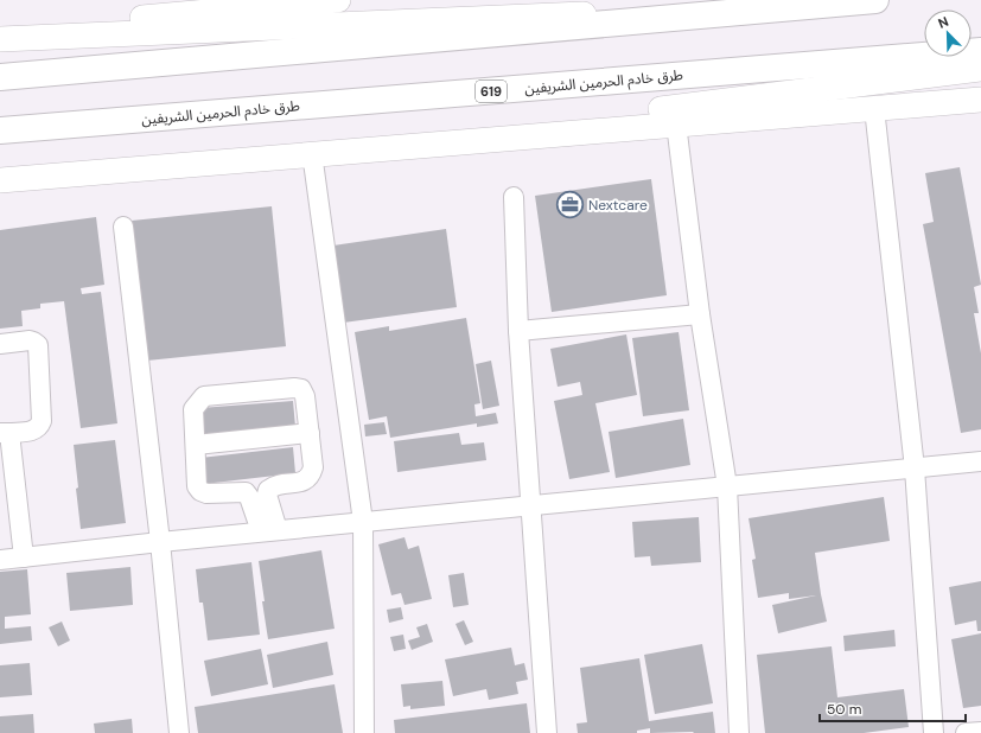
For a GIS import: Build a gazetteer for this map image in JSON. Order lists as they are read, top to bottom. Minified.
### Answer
{"streets":{"highway":["طرق خادم الحرمين الشريفين","619"]},"places":{"office":["Nextcare"]},"scale_bar":"50 m","north":"top left"}
